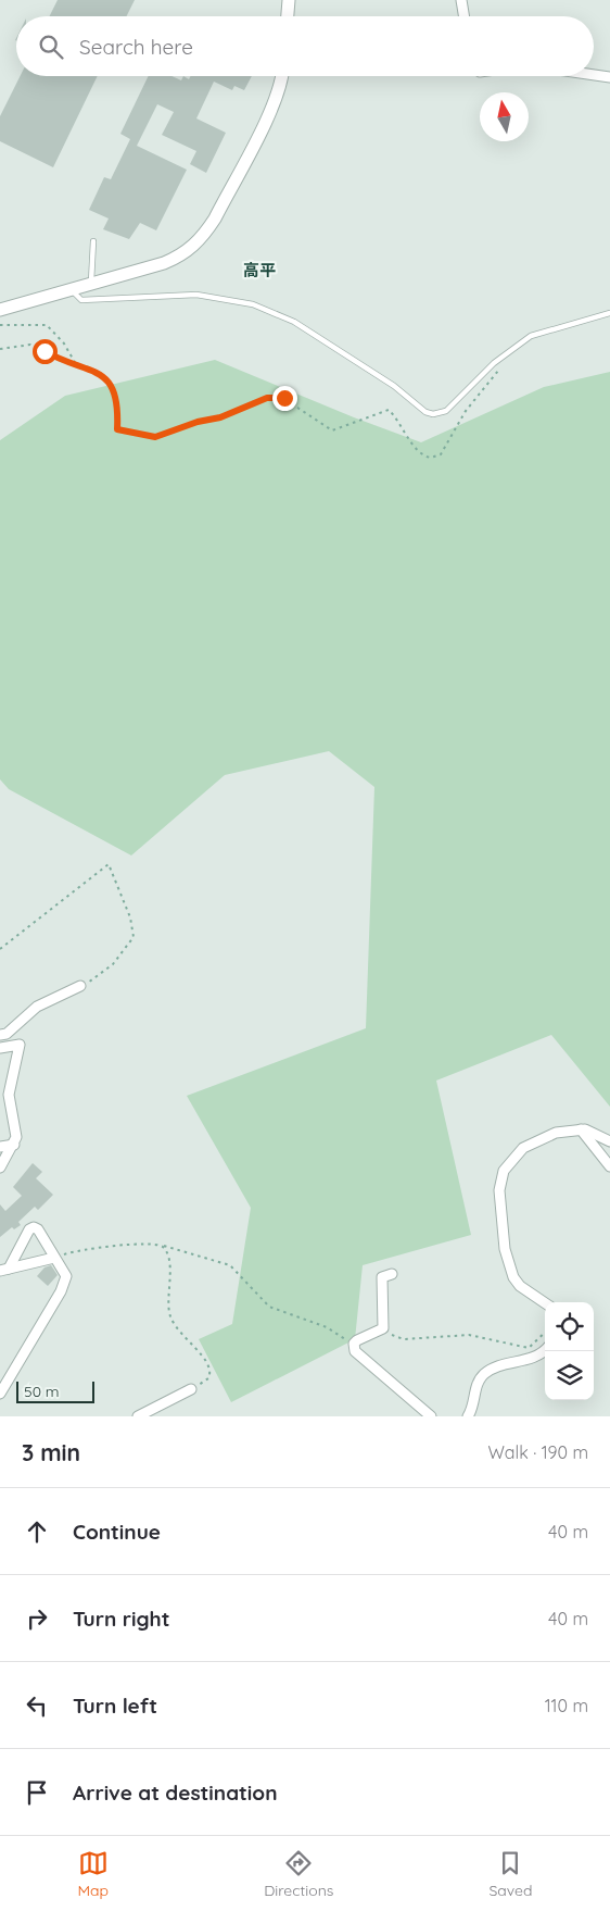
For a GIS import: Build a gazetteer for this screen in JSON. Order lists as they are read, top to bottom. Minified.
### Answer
{"districts":["高平"],"scale_bar":"50 m","north":"top","page":{"search":"Search here","scale":"50 m","heading":["3 min","Walk · 190 m"],"list":[["Continue","40 m"],["Turn right","40 m"],["Turn left","110 m"],"Arrive at destination"],"nav":["Map","Directions","Saved"]}}
